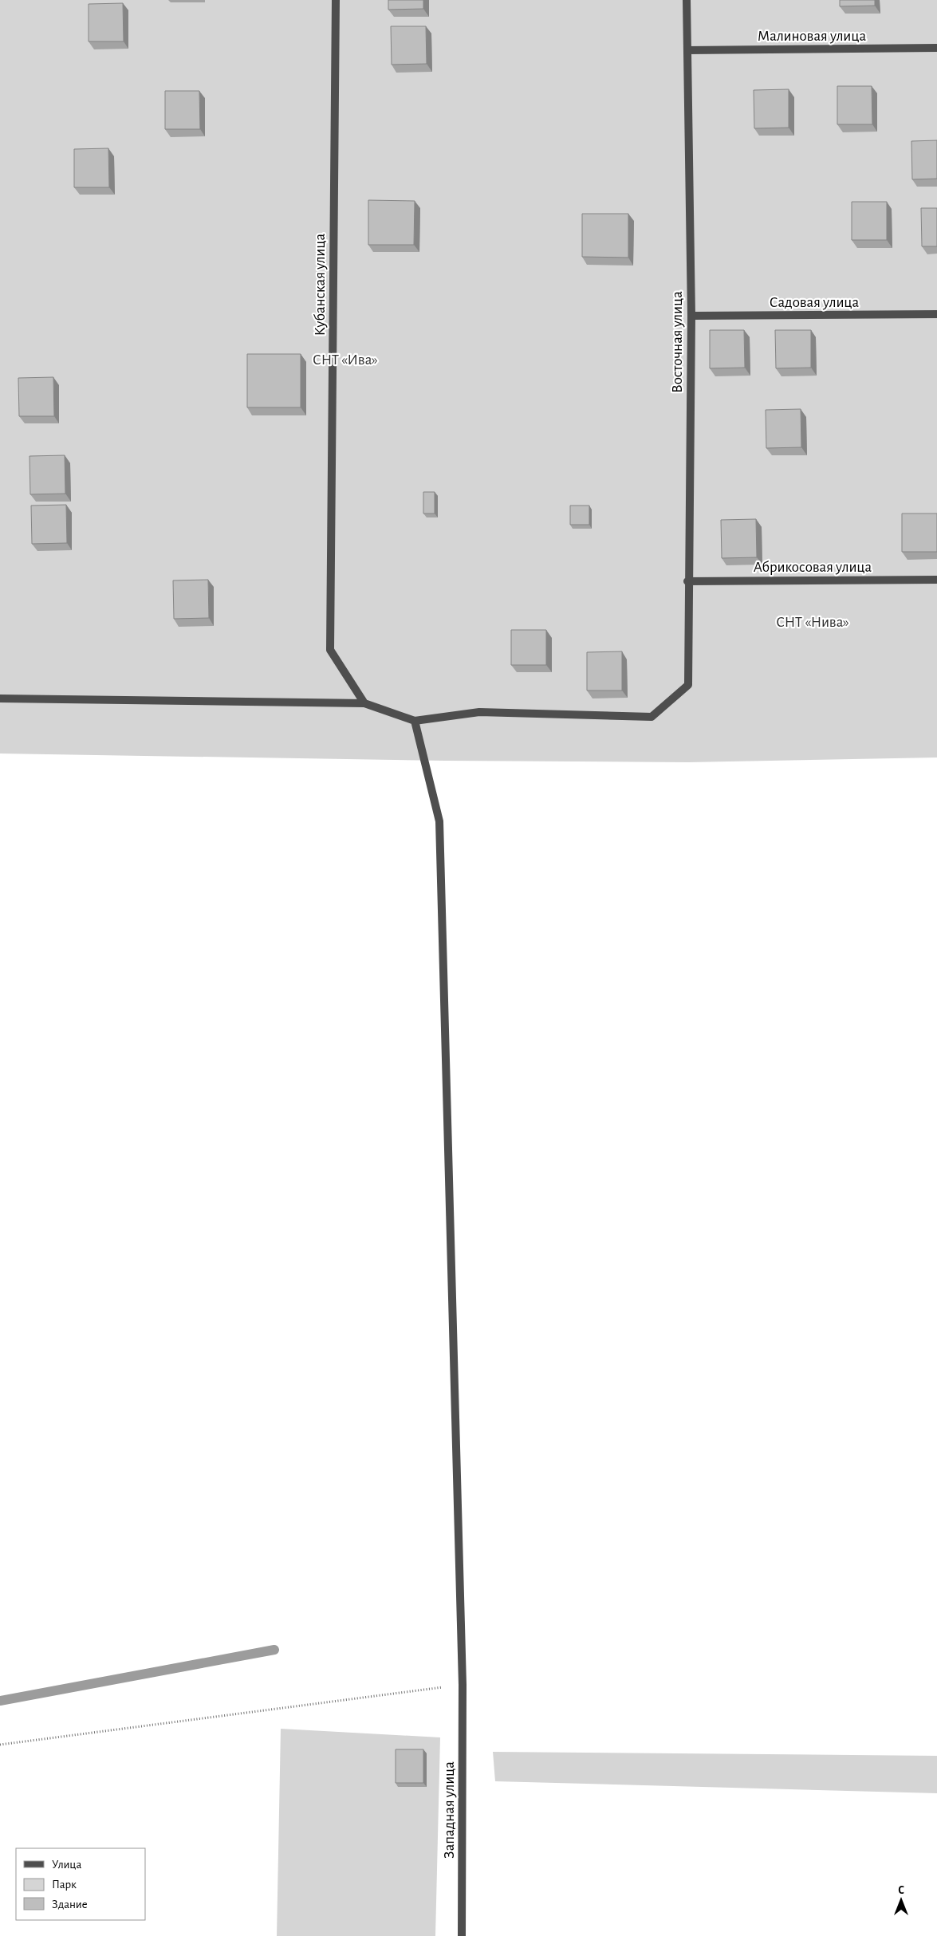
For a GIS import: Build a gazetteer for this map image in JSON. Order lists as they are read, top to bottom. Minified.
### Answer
{"streets":{"street":["Малиновая улица","Кубанская улица","Садовая улица","Восточная улица","Абрикосовая улица","Западная улица"]},"crossings":[["Малиновая улица","Восточная улица"],["Садовая улица","Восточная улица"],["Восточная улица","Абрикосовая улица"],["Восточная улица","Западная улица"]],"parks":["СНТ «Ива»","СНТ «Нива»"],"legend":["Улица","Парк","Здание"],"north":"top"}
